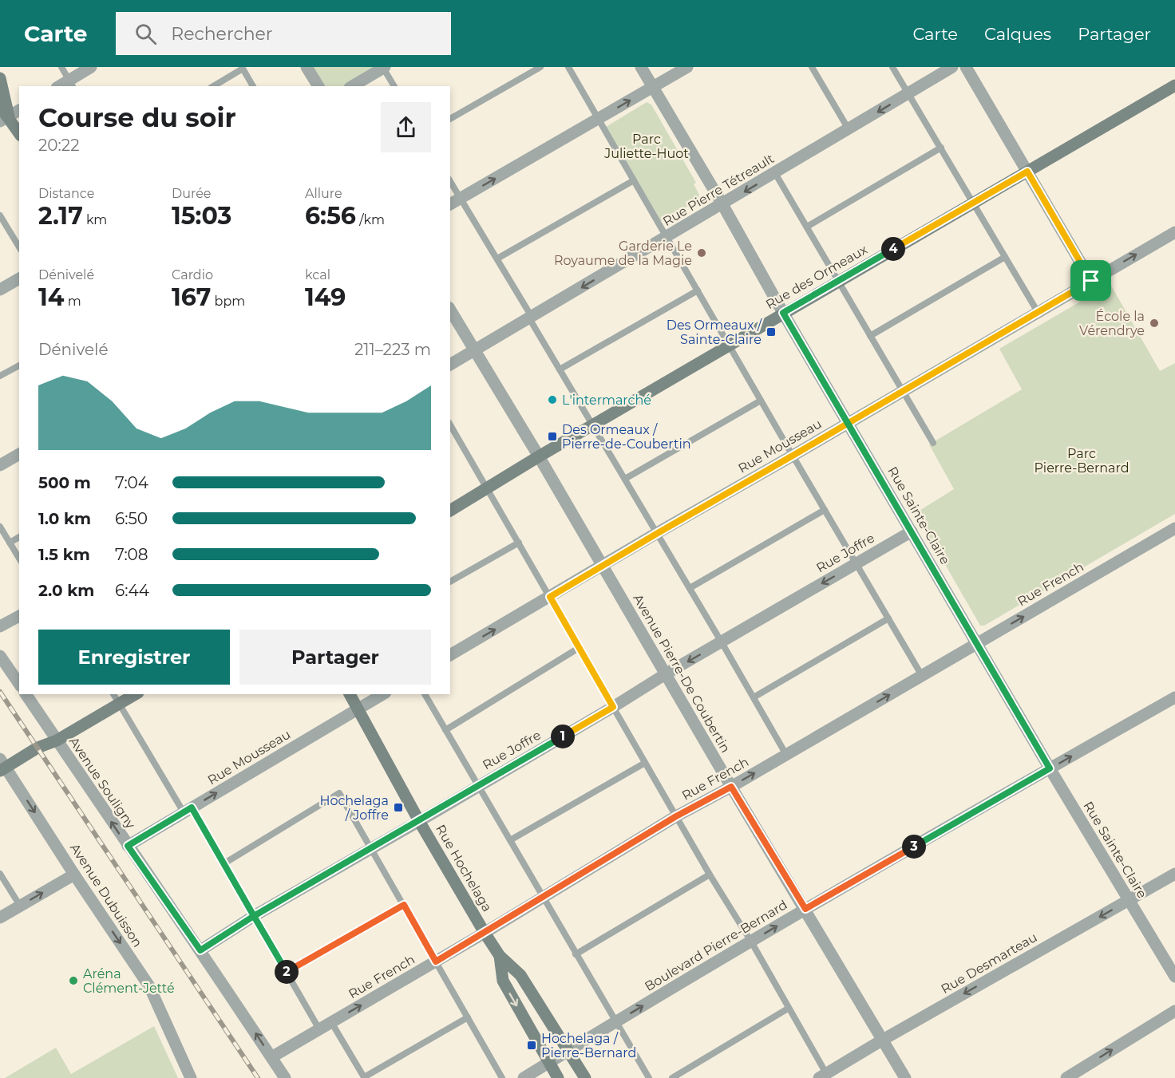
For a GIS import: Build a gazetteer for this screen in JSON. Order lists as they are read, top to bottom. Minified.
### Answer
{"streets":{"street":["Rue Pierre Tétreault","Rue des Ormeaux","Rue Mousseau","Rue Sainte-Claire","Rue Joffre","Rue French","Avenue Pierre-De Coubertin","Avenue Souligny","Rue Hochelaga","Avenue Dubuisson","Boulevard Pierre-Bernard","Rue Desmarteau"]},"crossings":[["Rue Pierre Tétreault","Rue Sainte-Claire"],["Rue Pierre Tétreault","Avenue Pierre-De Coubertin"],["Rue des Ormeaux","Rue Sainte-Claire"],["Rue des Ormeaux","Avenue Pierre-De Coubertin"],["Rue Mousseau","Rue Sainte-Claire"],["Rue Mousseau","Avenue Pierre-De Coubertin"],["Rue Mousseau","Avenue Souligny"],["Rue Mousseau","Rue Hochelaga"],["Rue Sainte-Claire","Rue Joffre"],["Rue Sainte-Claire","Rue French"],["Rue Sainte-Claire","Boulevard Pierre-Bernard"],["Rue Sainte-Claire","Rue Desmarteau"],["Rue Joffre","Avenue Pierre-De Coubertin"],["Rue Joffre","Avenue Souligny"],["Rue Joffre","Rue Hochelaga"],["Rue French","Avenue Pierre-De Coubertin"],["Rue French","Avenue Souligny"],["Rue French","Rue Hochelaga"],["Avenue Pierre-De Coubertin","Boulevard Pierre-Bernard"],["Avenue Pierre-De Coubertin","Rue Desmarteau"],["Rue Hochelaga","Boulevard Pierre-Bernard"]],"one_way":["Rue Pierre Tétreault","Rue Mousseau","Rue French","Avenue Souligny","Avenue Dubuisson","Boulevard Pierre-Bernard","Rue Desmarteau"],"parks":["Parc Juliette-Huot","Parc Pierre-Bernard"],"places":{"other":["Garderie Le Royaume de la Magie","École la Vérendrye","L'intermarché","Aréna Clément-Jetté"],"transit":["Des Ormeaux / Sainte-Claire","Des Ormeaux / Pierre-de-Coubertin","Hochelaga / Joffre","Hochelaga / Pierre-Bernard"]},"page":{"header":"Carte","search":"Rechercher","nav":["Carte","Calques","Partager"],"heading":["Course du soir","20:22"],"stats":[["Distance","2.17 km"],["Durée","15:03"],["Allure","6:56 /km"],["Dénivelé","14 m"],["Cardio","167 bpm"],["kcal","149"]],"pins":["4","1","3","2"],"chart":["Dénivelé","211–223 m"],"list":[{"name":"500 m","note":"7:04"},{"name":"1.0 km","note":"6:50"},{"name":"1.5 km","note":"7:08"},{"name":"2.0 km","note":"6:44"}],"buttons":["Enregistrer","Partager"]}}
